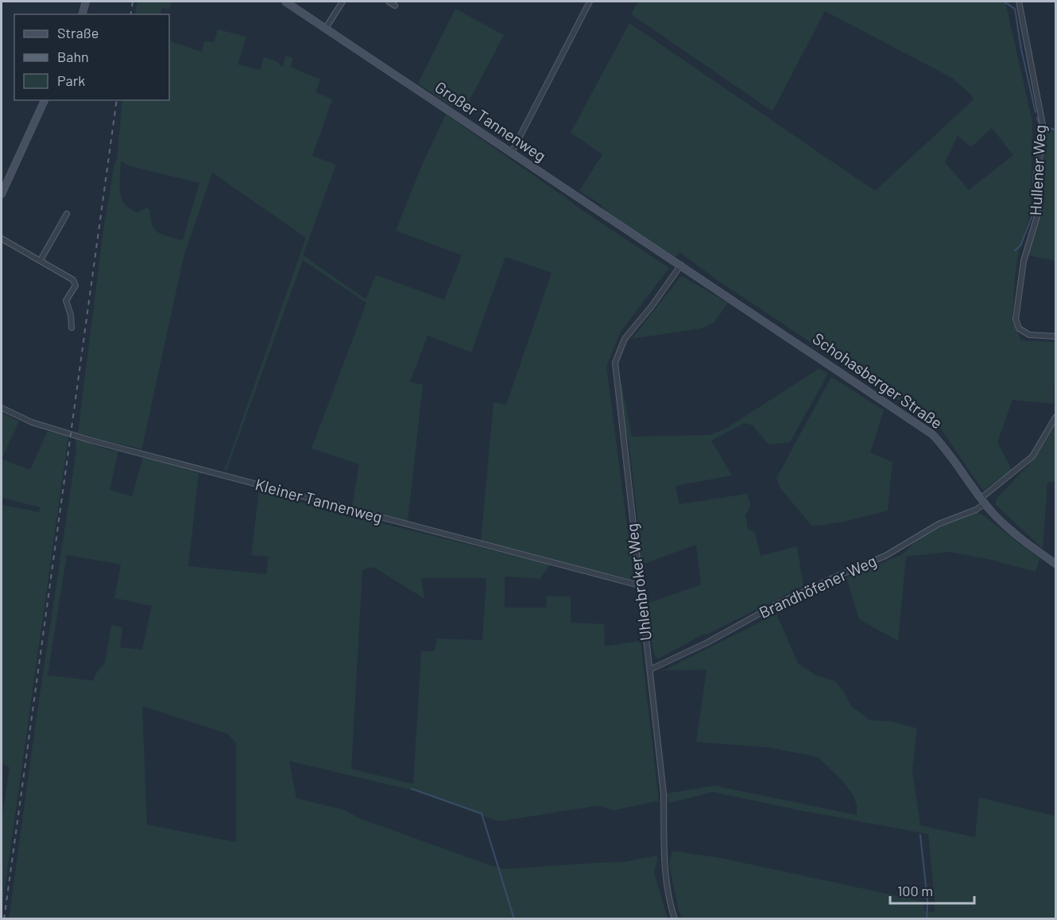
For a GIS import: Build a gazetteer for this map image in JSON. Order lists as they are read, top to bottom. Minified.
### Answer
{"streets":{"street":["Großer Tannenweg","Hullener Weg","Schohasberger Straße","Kleiner Tannenweg","Uhlenbroker Weg","Brandhöfener Weg"]},"crossings":[["Großer Tannenweg","Schohasberger Straße"],["Großer Tannenweg","Uhlenbroker Weg"],["Schohasberger Straße","Uhlenbroker Weg"],["Schohasberger Straße","Brandhöfener Weg"],["Kleiner Tannenweg","Uhlenbroker Weg"],["Uhlenbroker Weg","Brandhöfener Weg"]],"legend":["Straße","Bahn","Park"],"scale_bar":"100 m"}
